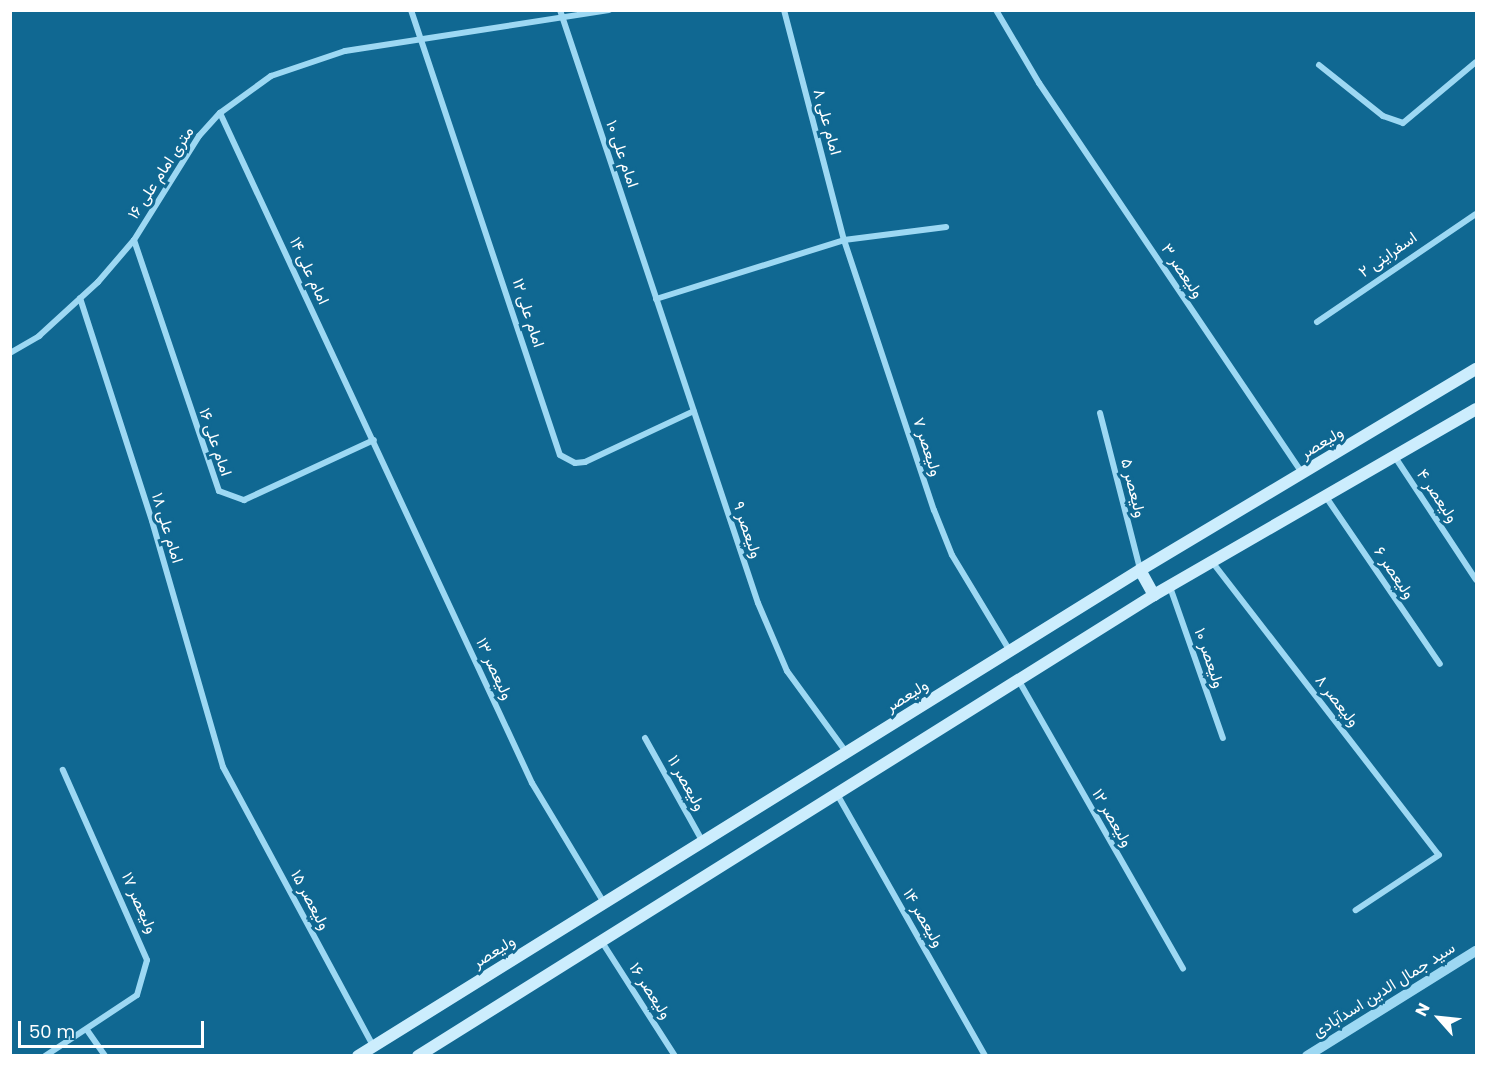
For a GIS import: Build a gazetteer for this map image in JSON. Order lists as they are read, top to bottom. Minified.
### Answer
{"streets":{"main road":["ولیعصر"],"street":["امام علی ۸","امام علی ۱۰","۱۶ متری امام علی","اسفراینی ۲","امام علی ۱۴","ولیعصر ۳","امام علی ۱۲","امام علی ۱۶","ولیعصر ۷","ولیعصر ۵","ولیعصر ۴","امام علی ۱۸","ولیعصر ۹","ولیعصر ۶","ولیعصر ۱۰","ولیعصر ۱۳","ولیعصر ۸","ولیعصر ۱۱","ولیعصر ۱۲","ولیعصر ۱۵","ولیعصر ۱۷","ولیعصر ۱۴","سید جمال الدین اسدآبادی","ولیعصر ۱۶"]},"crossings":[["امام علی ۸","ولیعصر ۷"],["امام علی ۱۰","۱۶ متری امام علی"],["امام علی ۱۰","ولیعصر ۹"],["۱۶ متری امام علی","امام علی ۱۴"],["۱۶ متری امام علی","امام علی ۱۲"],["۱۶ متری امام علی","امام علی ۱۶"],["۱۶ متری امام علی","امام علی ۱۸"],["امام علی ۱۴","امام علی ۱۶"],["امام علی ۱۴","ولیعصر ۱۳"],["ولیعصر ۳","ولیعصر"],["امام علی ۱۲","ولیعصر ۹"],["امام علی ۱۶","ولیعصر ۱۳"],["ولیعصر","ولیعصر ۷"],["ولیعصر","ولیعصر ۵"],["ولیعصر","ولیعصر ۹"],["ولیعصر","ولیعصر ۱۳"],["ولیعصر","ولیعصر ۱۱"],["ولیعصر","ولیعصر ۱۵"],["امام علی ۱۸","ولیعصر ۱۵"]],"scale_bar":"50 m","north":"top left"}
